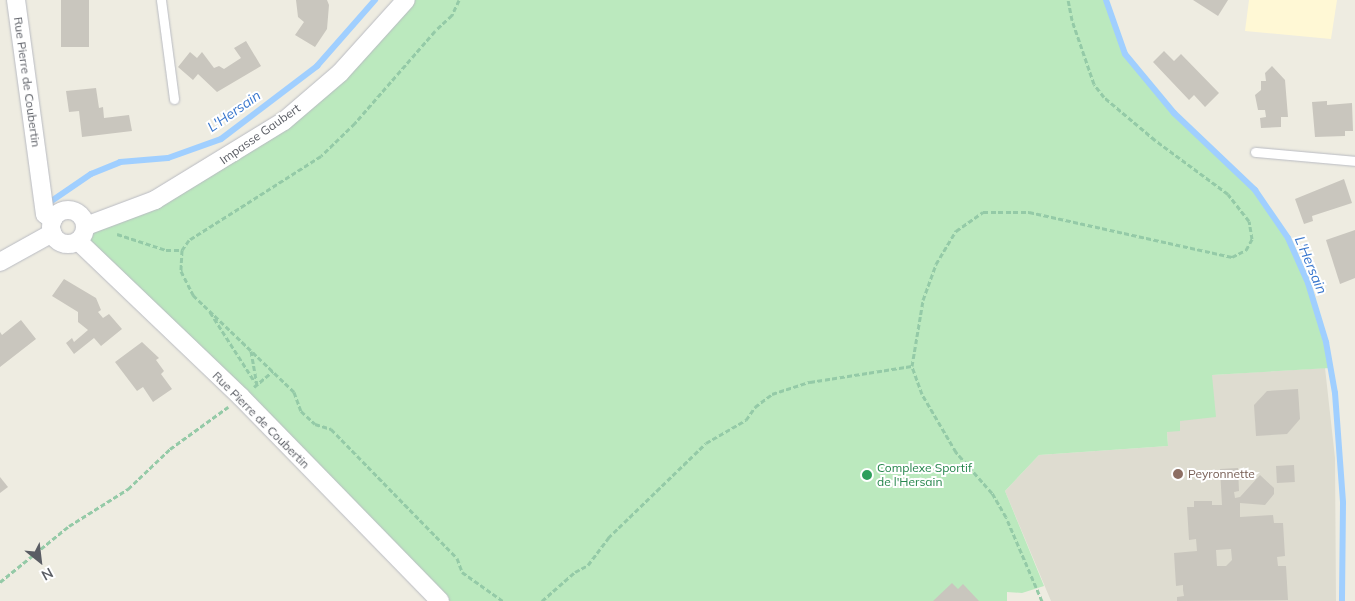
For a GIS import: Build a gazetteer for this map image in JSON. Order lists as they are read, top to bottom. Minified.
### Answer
{"streets":{"street":["Rue Pierre de Coubertin","Impasse Gaubert"]},"crossings":[["Rue Pierre de Coubertin","Impasse Gaubert"]],"water":["L'Hersain"],"places":["Peyronnette","Complexe Sportif de l'Hersain"],"north":"bottom right"}
